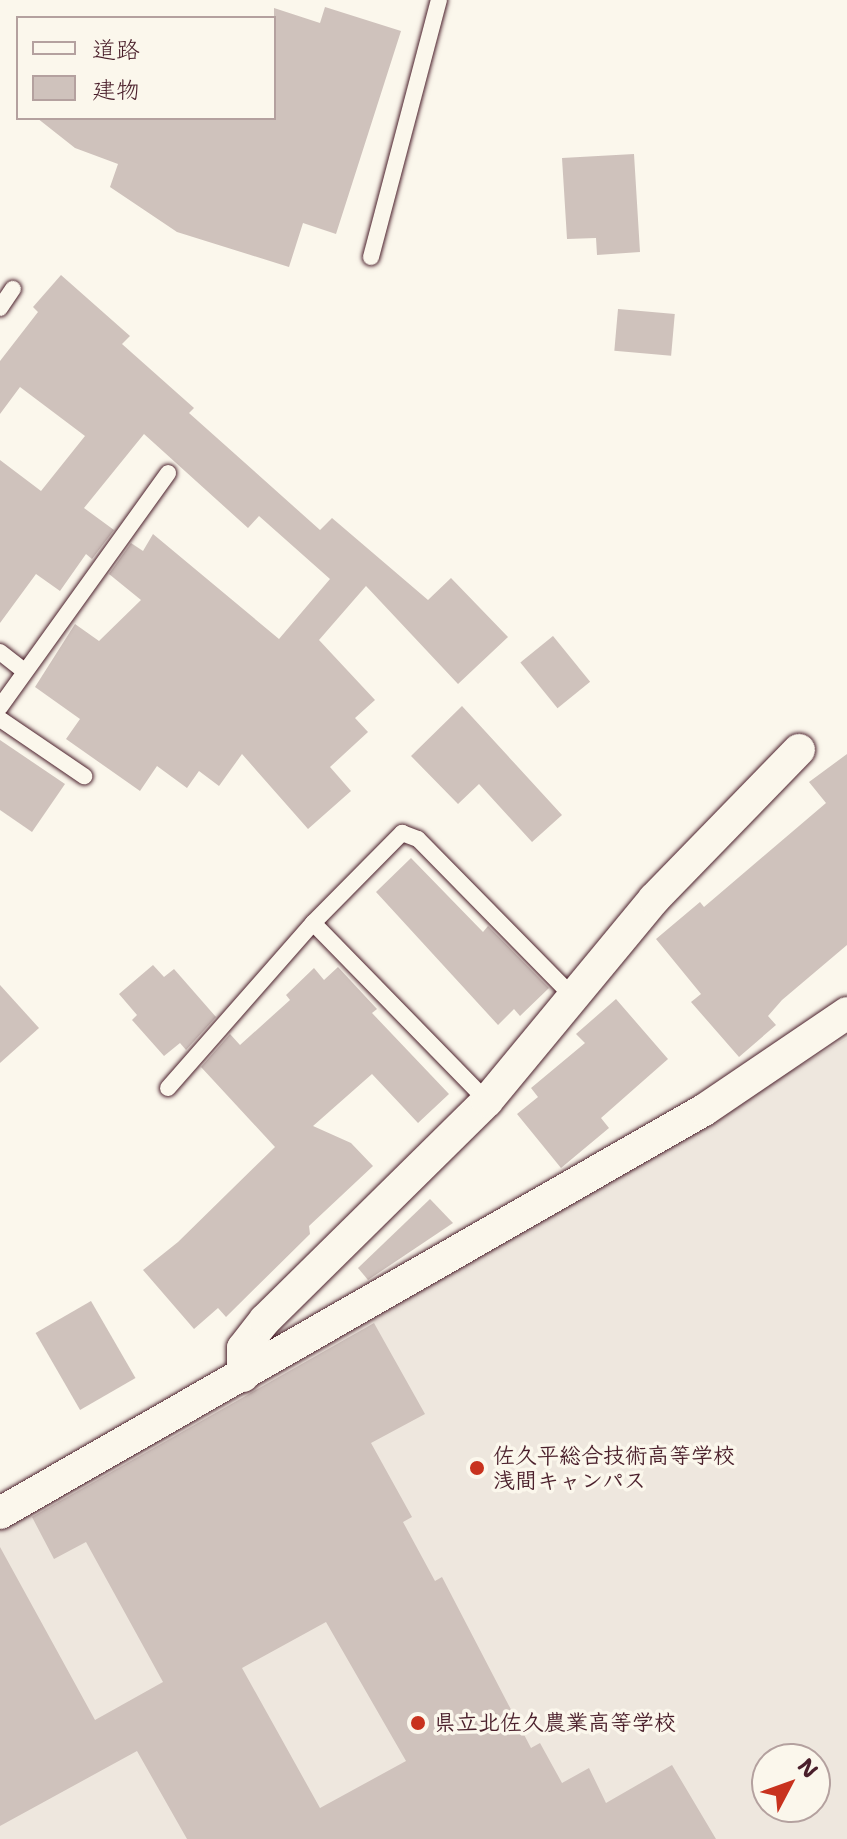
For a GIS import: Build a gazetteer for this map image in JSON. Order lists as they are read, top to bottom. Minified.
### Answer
{"places":["佐久平総合技術高等学校 浅間キャンパス","県立北佐久農業高等学校"],"legend":["道路","建物"],"north":"top right"}
